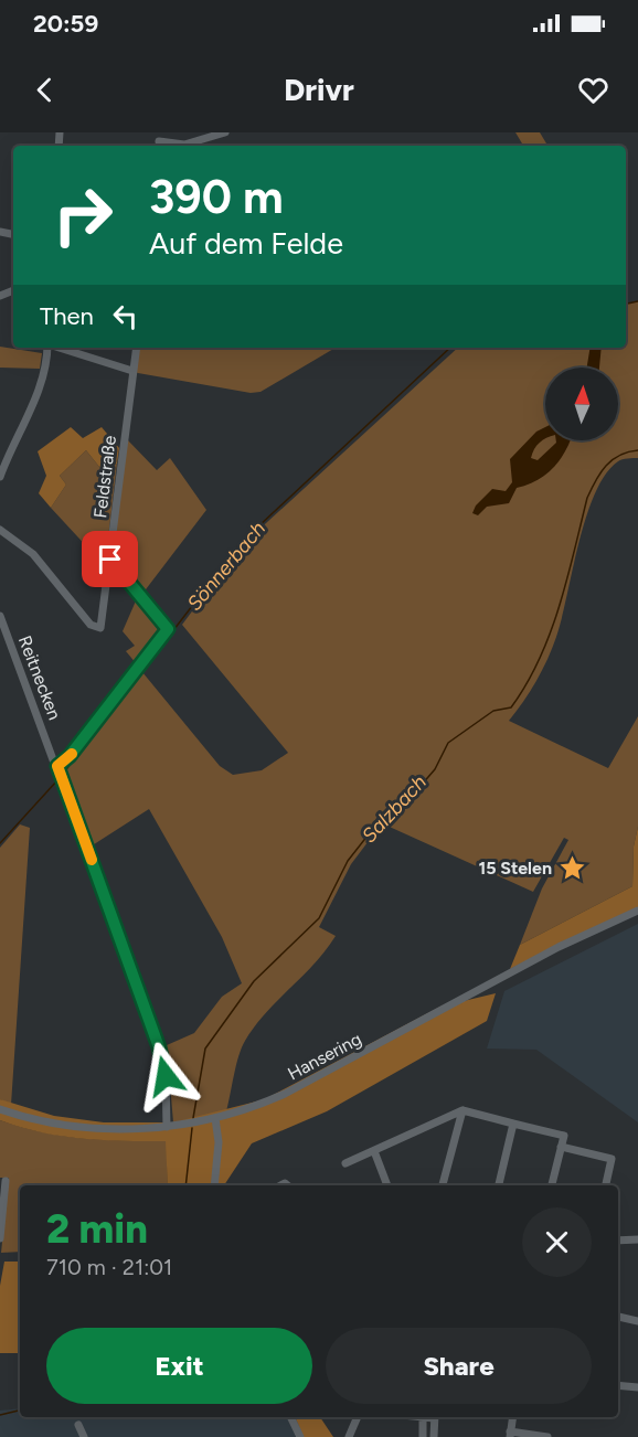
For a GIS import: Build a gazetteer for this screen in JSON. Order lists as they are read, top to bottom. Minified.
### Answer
{"streets":{"street":["Feldstraße","Reitnecken","Hansering"]},"crossings":[["Reitnecken","Hansering"]],"water":["Sönnerbach","Salzbach"],"places":{"place":["15 Stelen"]},"north":"top","page":{"status":"20:59","header":"Drivr","turn":["390 m","Auf dem Felde"],"then":"Then","heading":["2 min","710 m · 21:01"],"buttons":["Exit","Share"]}}
